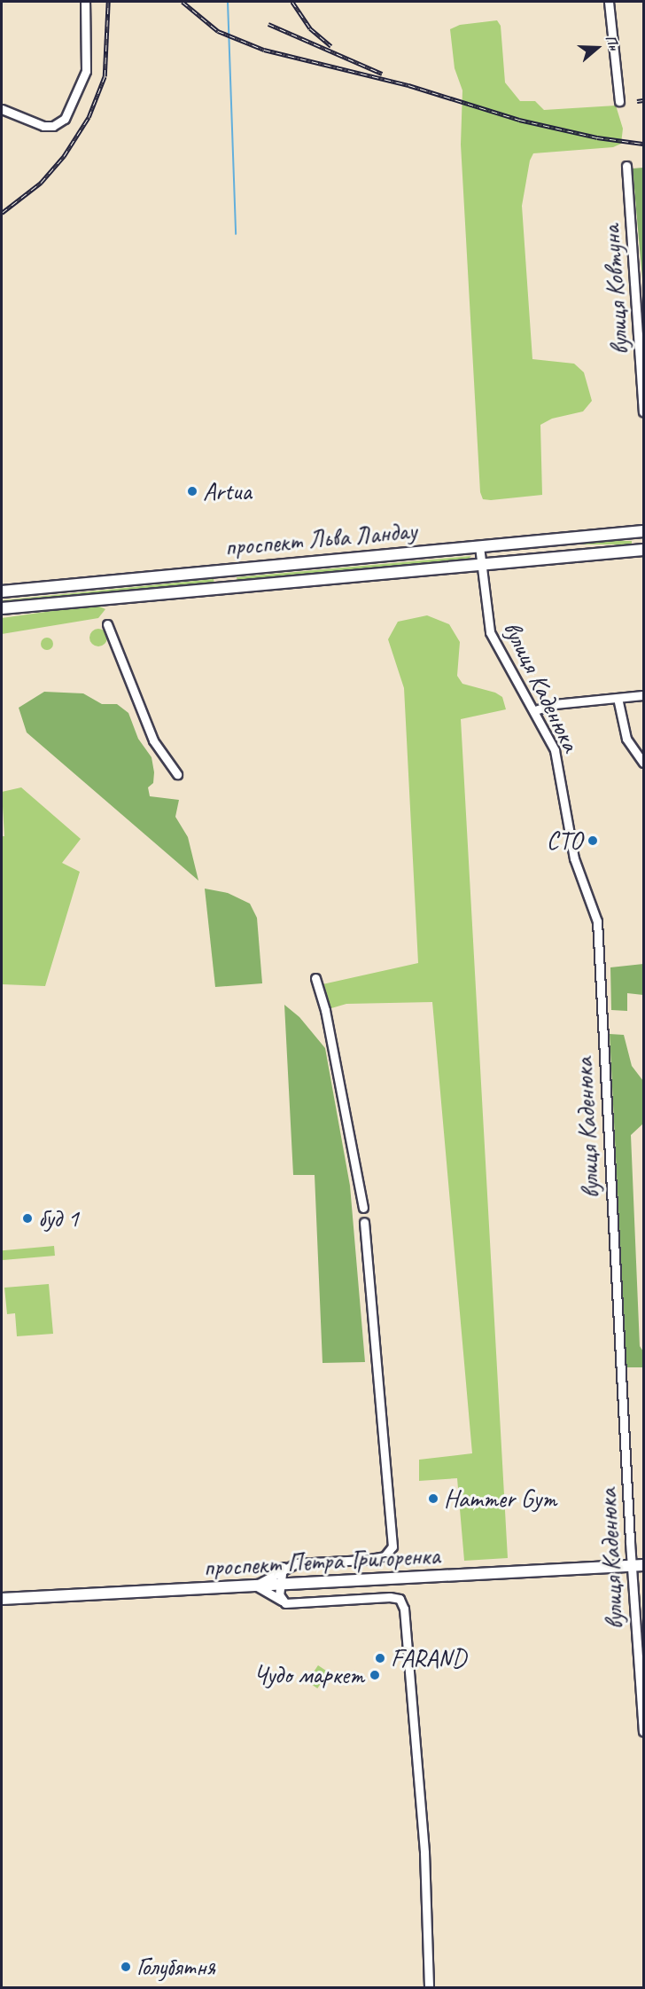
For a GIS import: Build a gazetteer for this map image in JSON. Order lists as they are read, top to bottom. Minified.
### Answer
{"streets":{"main road":["проспект Льва Ландау","проспект Петра Григоренка"],"street":["вулиця Ковтуна","вулиця Каденюка"]},"crossings":[["проспект Льва Ландау","вулиця Каденюка"],["вулиця Каденюка","проспект Петра Григоренка"]],"places":["Artua","СТО","буд 1","Hammer Gym","FARAND","Чудо маркет","Голубятня"],"north":"right"}
